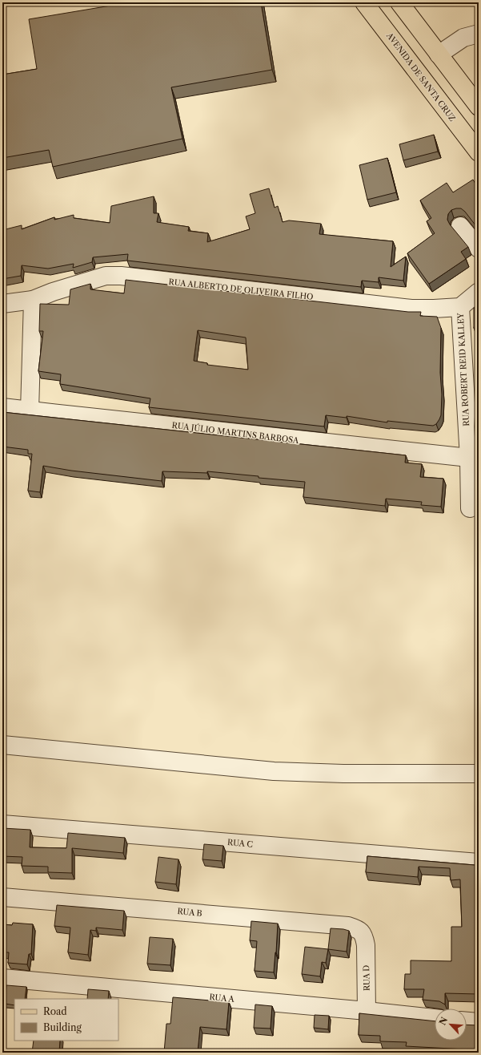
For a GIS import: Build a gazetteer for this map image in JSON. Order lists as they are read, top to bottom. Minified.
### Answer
{"streets":{"main road":["AVENIDA DE SANTA CRUZ"],"street":["RUA ALBERTO DE OLIVEIRA FILHO","RUA ROBERT REID KALLEY","RUA JÚLIO MARTINS BARBOSA","RUA C","RUA B","RUA D","RUA A"]},"crossings":[["RUA ALBERTO DE OLIVEIRA FILHO","RUA ROBERT REID KALLEY"],["RUA ROBERT REID KALLEY","RUA JÚLIO MARTINS BARBOSA"],["RUA B","RUA D"],["RUA D","RUA A"]],"legend":["Road","Building"],"north":"top left"}
